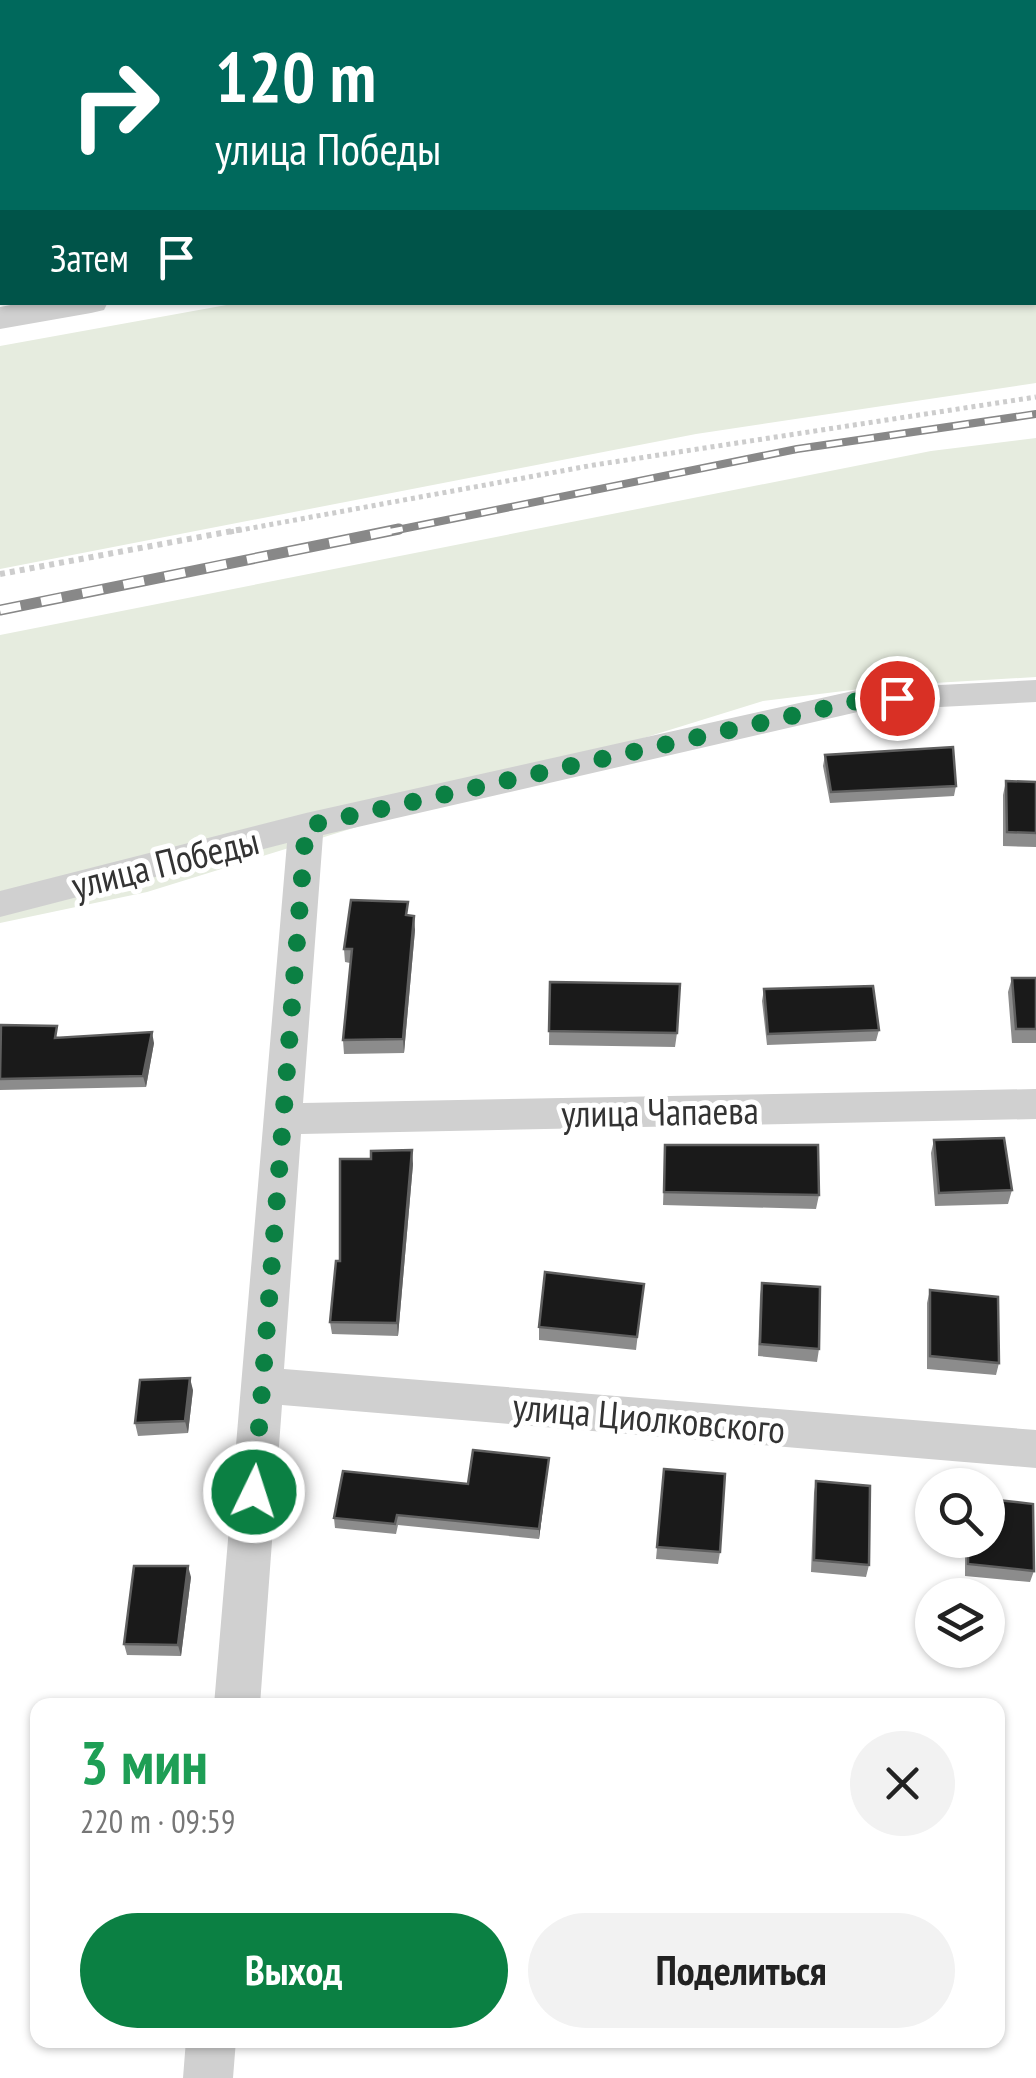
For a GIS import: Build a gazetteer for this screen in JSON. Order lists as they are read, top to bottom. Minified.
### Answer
{"streets":{"street":["улица Победы","улица Чапаева","улица Циолковского"]},"page":{"turn":["120 m","улица Победы"],"then":"Затем","heading":["3 мин","220 m · 09:59"],"buttons":["Выход","Поделиться"]}}
